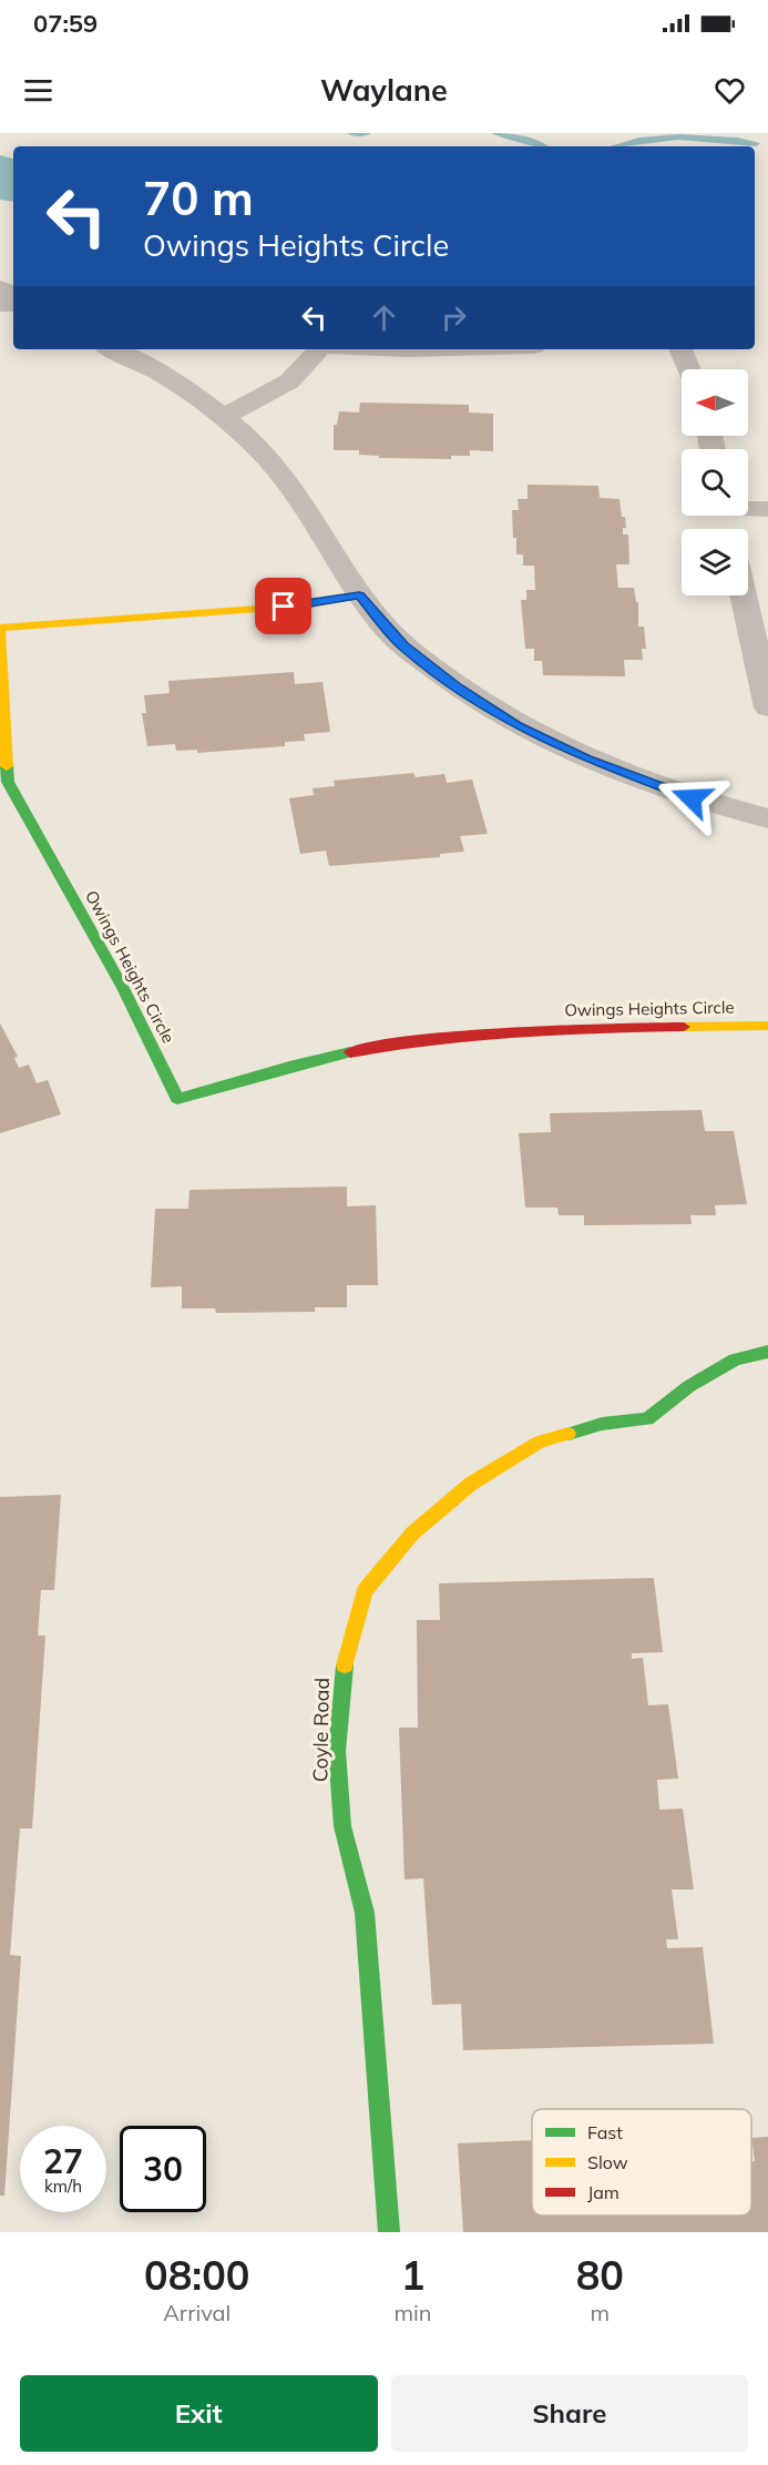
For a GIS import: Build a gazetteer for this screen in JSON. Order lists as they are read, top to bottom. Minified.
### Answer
{"streets":{"street":["Owings Heights Circle","Coyle Road"]},"legend":["Fast","Slow","Jam"],"north":"left","page":{"status":"07:59","header":"Waylane","turn":["70 m","Owings Heights Circle"],"speed":"27 km/h","limit":"30","eta":["08:00","Arrival","1","min","80","m"],"buttons":["Exit","Share"]}}
